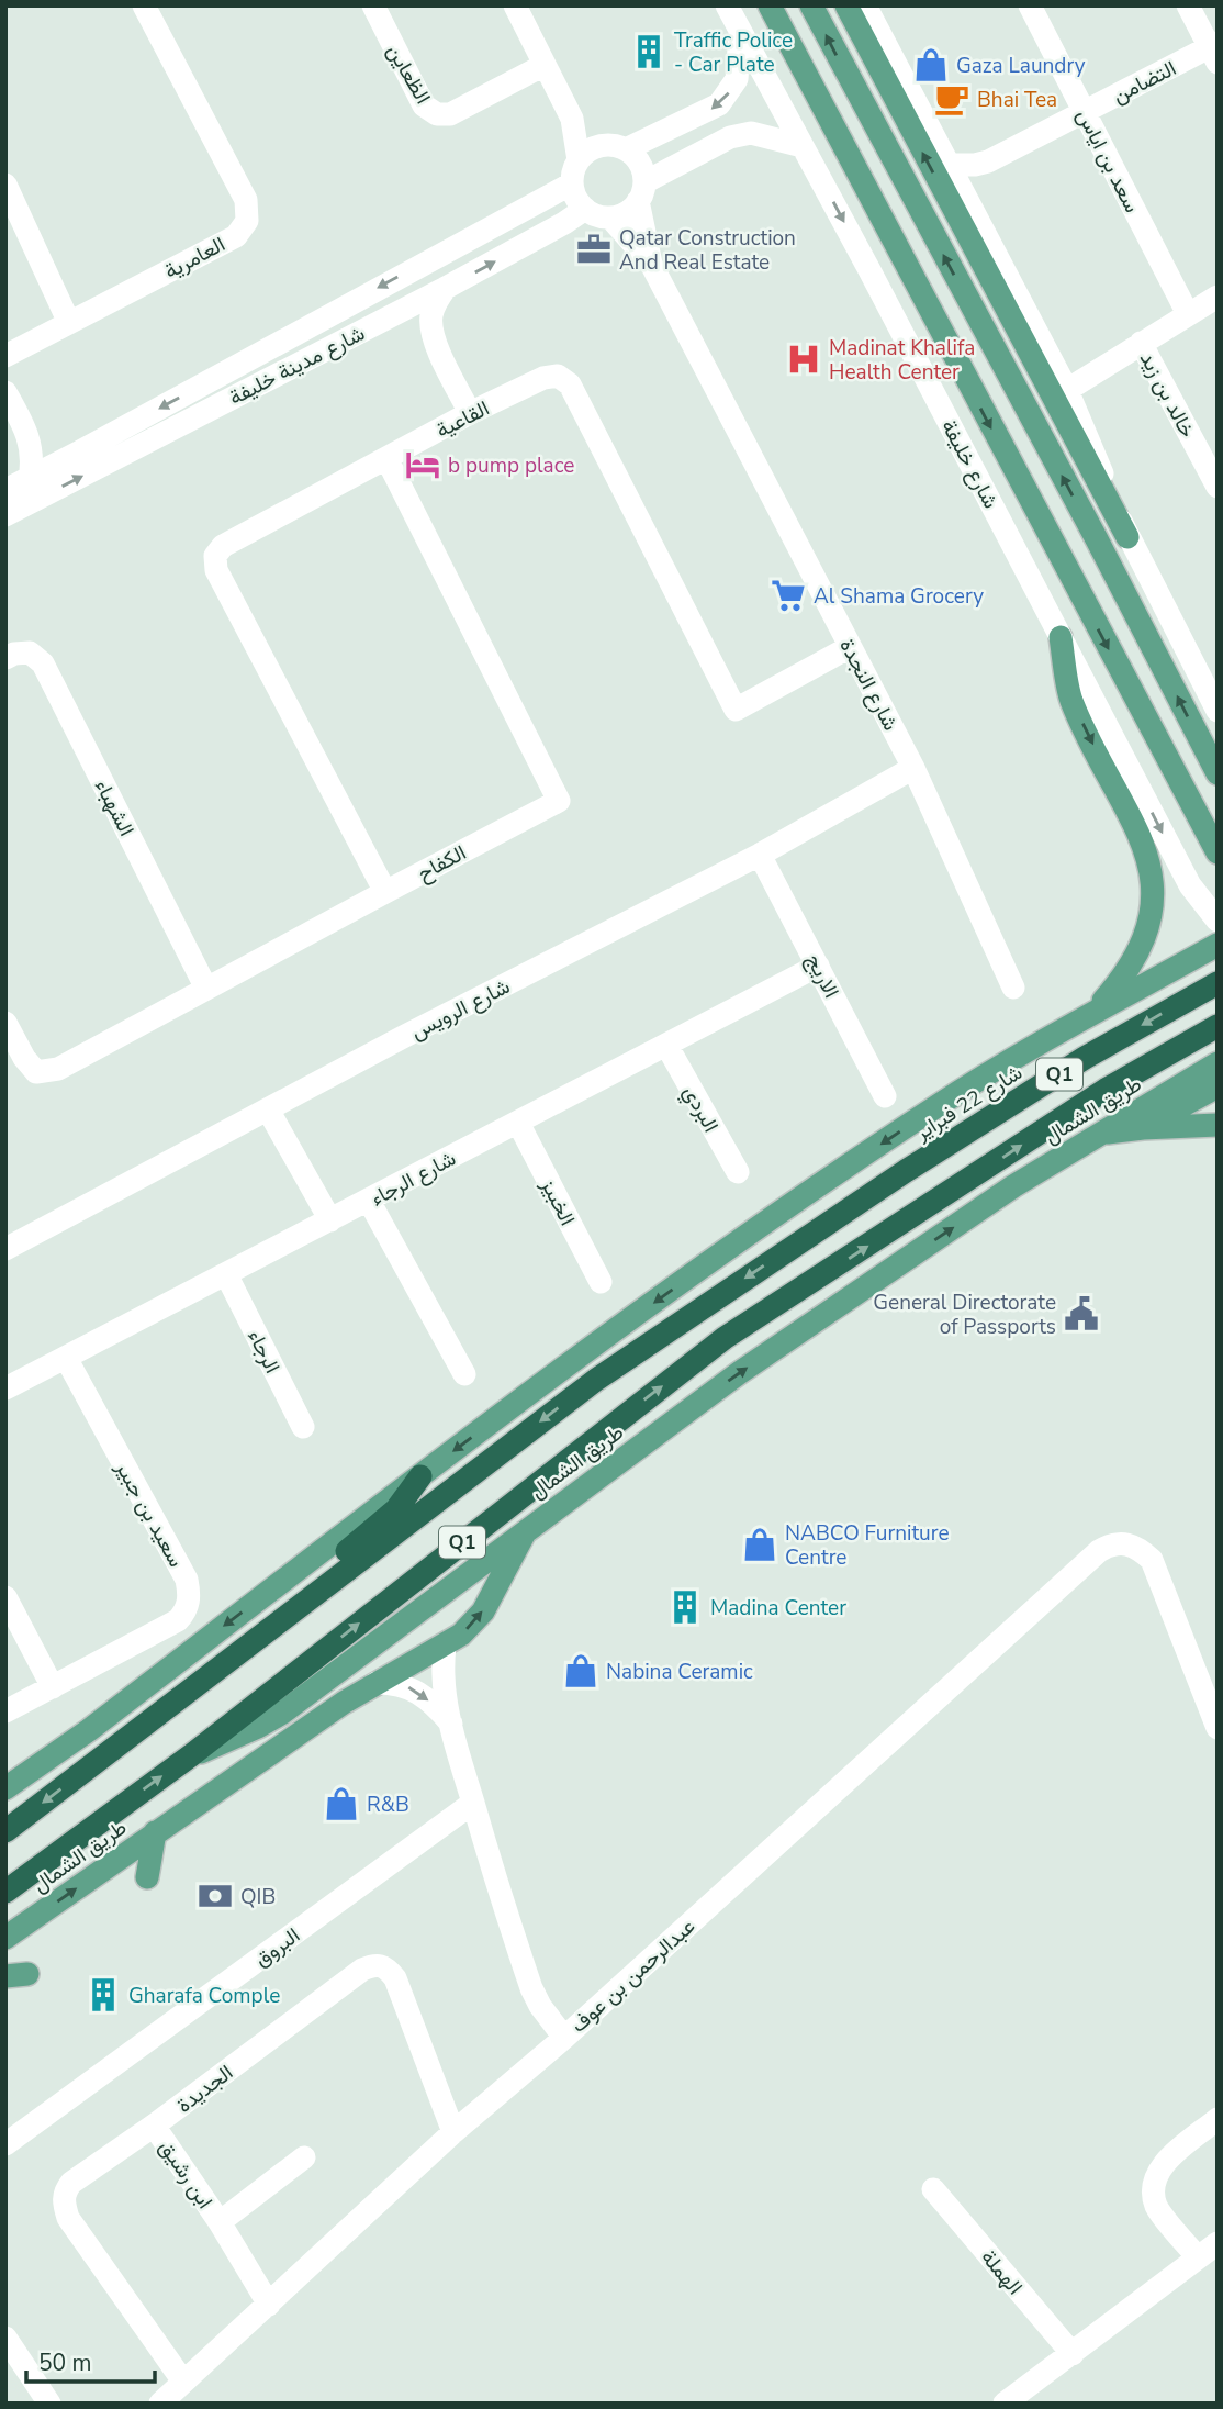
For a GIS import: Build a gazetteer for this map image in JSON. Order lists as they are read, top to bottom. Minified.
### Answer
{"streets":{"highway":["Q1","شارع 22 فبراير","طريق الشمال"],"main road":["شارع خليفة"],"street":["الظعاين","التضامن","سعد بن اياس","العامرية","شارع مدينة خليفة","خالد بن زيد","القاعية","شارع النجدة","الشهباء","الكفاح","الاريج","شارع الرويس","البردي","شارع الرجاء","الخبيز","الرجاء","سعيد بن جبير","البروق","عبدالرحمن بن عوف","الجديدة","ابن رشيق","الهملة"]},"crossings":[["التضامن","سعد بن اياس"],["شارع مدينة خليفة","شارع النجدة"],["القاعية","شارع النجدة"],["القاعية","الكفاح"],["شارع النجدة","شارع الرويس"],["الشهباء","الكفاح"],["الاريج","شارع الرويس"],["الاريج","شارع الرجاء"],["Q1","شارع 22 فبراير"],["البردي","شارع الرجاء"],["شارع الرجاء","الخبيز"],["شارع الرجاء","الرجاء"],["شارع الرجاء","سعيد بن جبير"],["عبدالرحمن بن عوف","الجديدة"],["عبدالرحمن بن عوف","ابن رشيق"],["الجديدة","ابن رشيق"]],"one_way":["شارع 22 فبراير","طريق الشمال"],"places":{"building":["Traffic Police - Car Plate","Madina Center","Gharafa Comple"],"shop":["Gaza Laundry","NABCO Furniture Centre","Nabina Ceramic","R&B"],"cafe":["Bhai Tea"],"office":["Qatar Construction And Real Estate"],"hospital":["Madinat Khalifa Health Center"],"hotel":["b pump place"],"supermarket":["Al Shama Grocery"],"public building":["General Directorate of Passports"],"bank":["QIB"]},"scale_bar":"50 m"}
